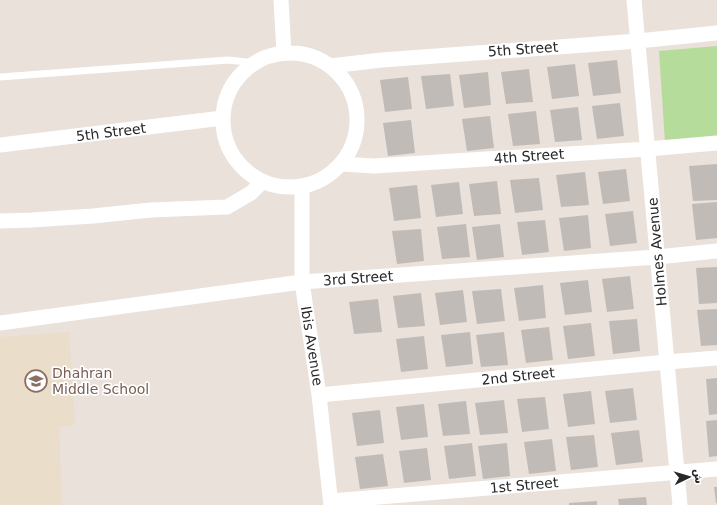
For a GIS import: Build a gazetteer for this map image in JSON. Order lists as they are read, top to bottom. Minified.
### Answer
{"streets":{"street":["5th Street","4th Street","Holmes Avenue","3rd Street","Ibis Avenue","2nd Street","1st Street"]},"crossings":[["5th Street","4th Street"],["5th Street","Holmes Avenue"],["5th Street","Ibis Avenue"],["4th Street","Holmes Avenue"],["4th Street","Ibis Avenue"],["Holmes Avenue","3rd Street"],["Holmes Avenue","2nd Street"],["Holmes Avenue","1st Street"],["3rd Street","Ibis Avenue"],["Ibis Avenue","2nd Street"],["Ibis Avenue","1st Street"]],"places":{"school or university":["Dhahran Middle School"]},"north":"right"}
